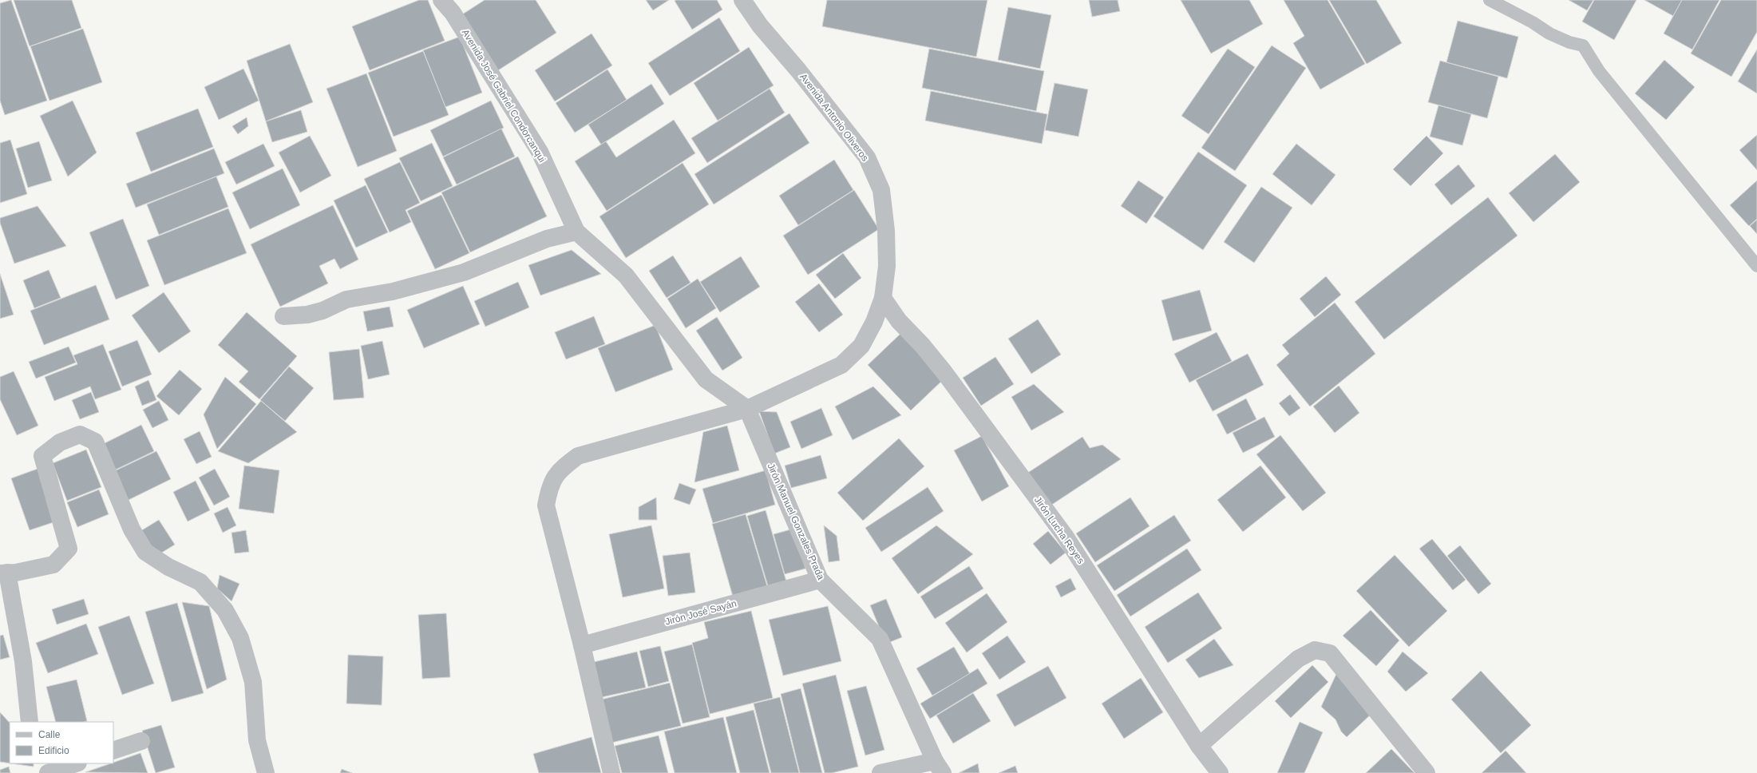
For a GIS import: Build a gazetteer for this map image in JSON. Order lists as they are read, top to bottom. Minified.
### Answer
{"streets":{"street":["Avenida José Gabriel Condorcanqui","Avenida Antonio Oliveros","Jirón Manuel Gonzales Prada","Jirón Lucha Reyes","Jirón José Sayán"]},"crossings":[["Avenida José Gabriel Condorcanqui","Avenida Antonio Oliveros"],["Avenida José Gabriel Condorcanqui","Jirón Manuel Gonzales Prada"],["Avenida Antonio Oliveros","Jirón Manuel Gonzales Prada"],["Avenida Antonio Oliveros","Jirón Lucha Reyes"],["Avenida Antonio Oliveros","Jirón José Sayán"],["Jirón Manuel Gonzales Prada","Jirón José Sayán"]],"legend":["Calle","Edificio"]}
